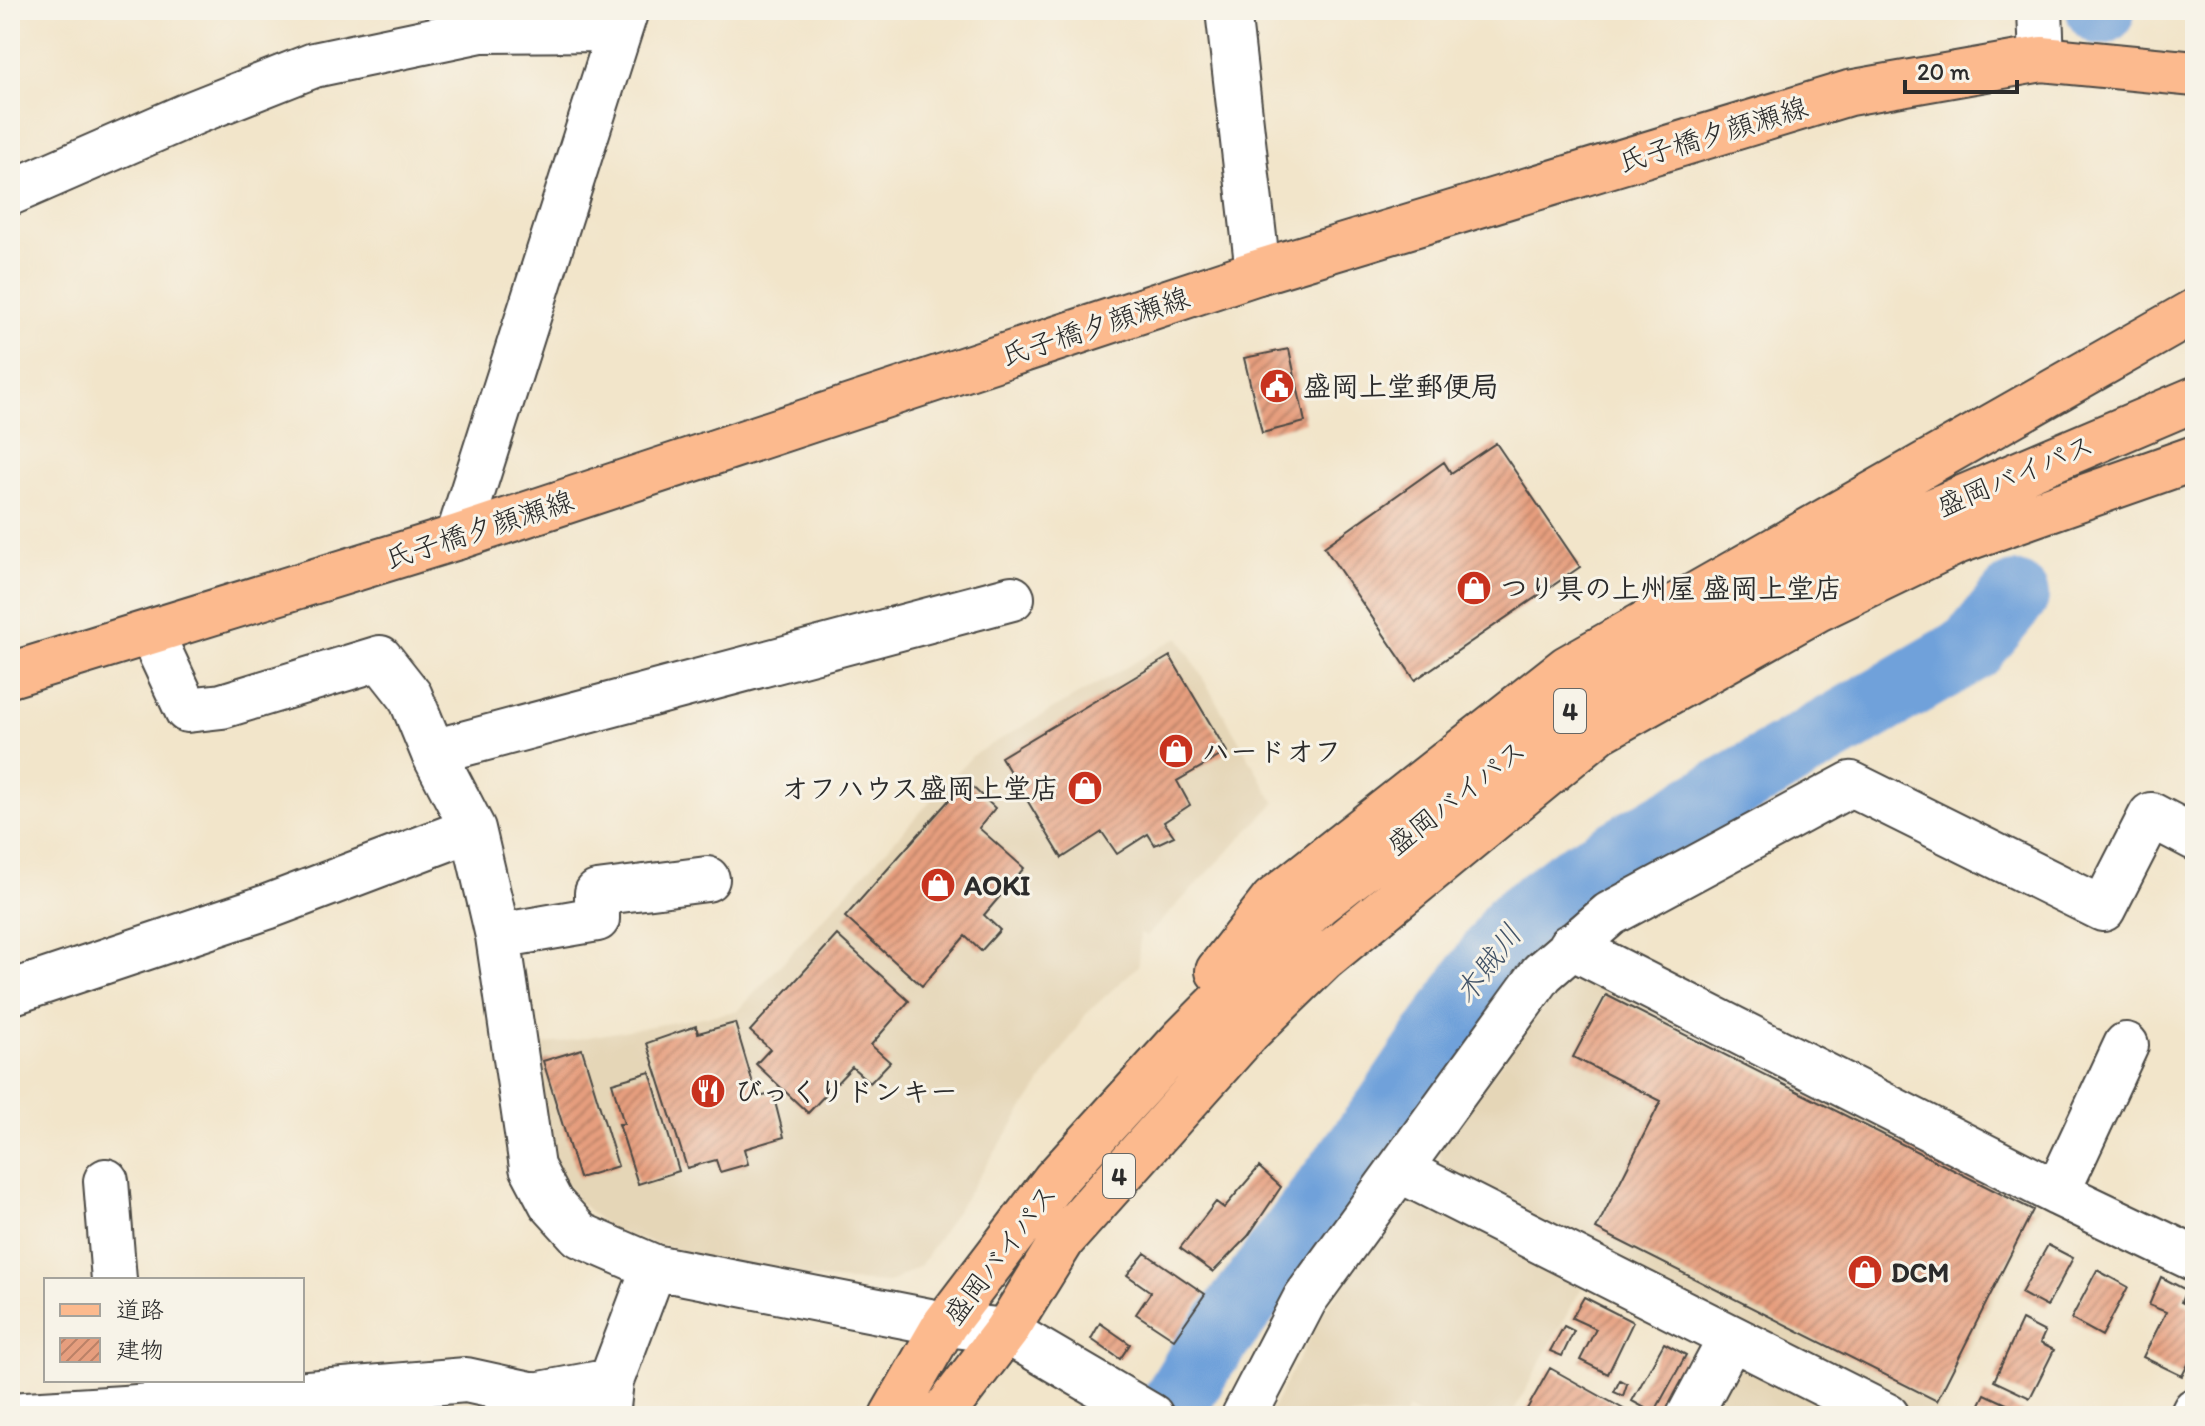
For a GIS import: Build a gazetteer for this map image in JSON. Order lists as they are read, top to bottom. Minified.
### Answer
{"streets":{"main road":["氏子橋夕顔瀬線","盛岡バイパス","4"]},"water":["木賊川"],"places":{"public building":["盛岡上堂郵便局"],"shop":["つり具の上州屋 盛岡上堂店","ハードオフ","オフハウス盛岡上堂店","AOKI","DCM"],"restaurant":["びっくりドンキー"]},"legend":["道路","建物"],"scale_bar":"20 m"}
